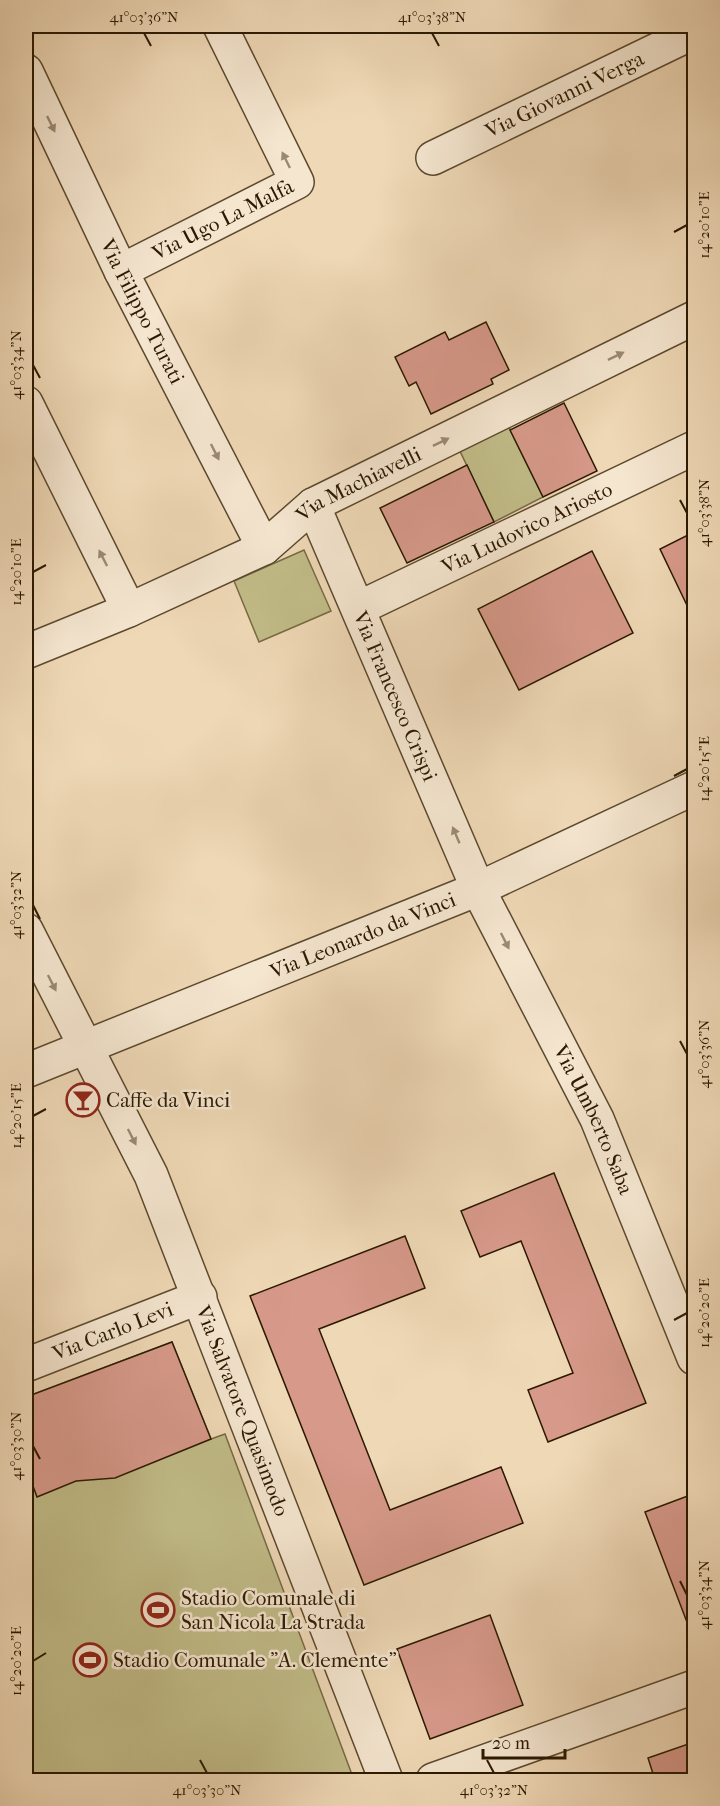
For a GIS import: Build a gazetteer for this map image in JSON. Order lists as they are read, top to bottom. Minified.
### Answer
{"streets":{"street":["Via Giovanni Verga","Via Ugo La Malfa","Via Filippo Turati","Via Machiavelli","Via Ludovico Ariosto","Via Francesco Crispi","Via Leonardo da Vinci","Via Umberto Saba","Via Carlo Levi","Via Salvatore Quasimodo"]},"crossings":[["Via Ugo La Malfa","Via Filippo Turati"],["Via Filippo Turati","Via Machiavelli"],["Via Machiavelli","Via Francesco Crispi"],["Via Ludovico Ariosto","Via Francesco Crispi"],["Via Francesco Crispi","Via Leonardo da Vinci"],["Via Francesco Crispi","Via Umberto Saba"],["Via Leonardo da Vinci","Via Umberto Saba"],["Via Leonardo da Vinci","Via Salvatore Quasimodo"],["Via Carlo Levi","Via Salvatore Quasimodo"]],"one_way":["Via Machiavelli","Via Francesco Crispi","Via Umberto Saba","Via Salvatore Quasimodo"],"places":{"bar":["Caffe da Vinci"],"sports":["Stadio Comunale di San Nicola La Strada","Stadio Comunale \"A. Clemente\""]},"scale_bar":"20 m","coordinates":["41°03'36\"N","41°03'38\"N","14°20'10\"E","41°03'34\"N","14°20'15\"E","41°03'32\"N","14°20'20\"E","41°03'30\"N"]}
